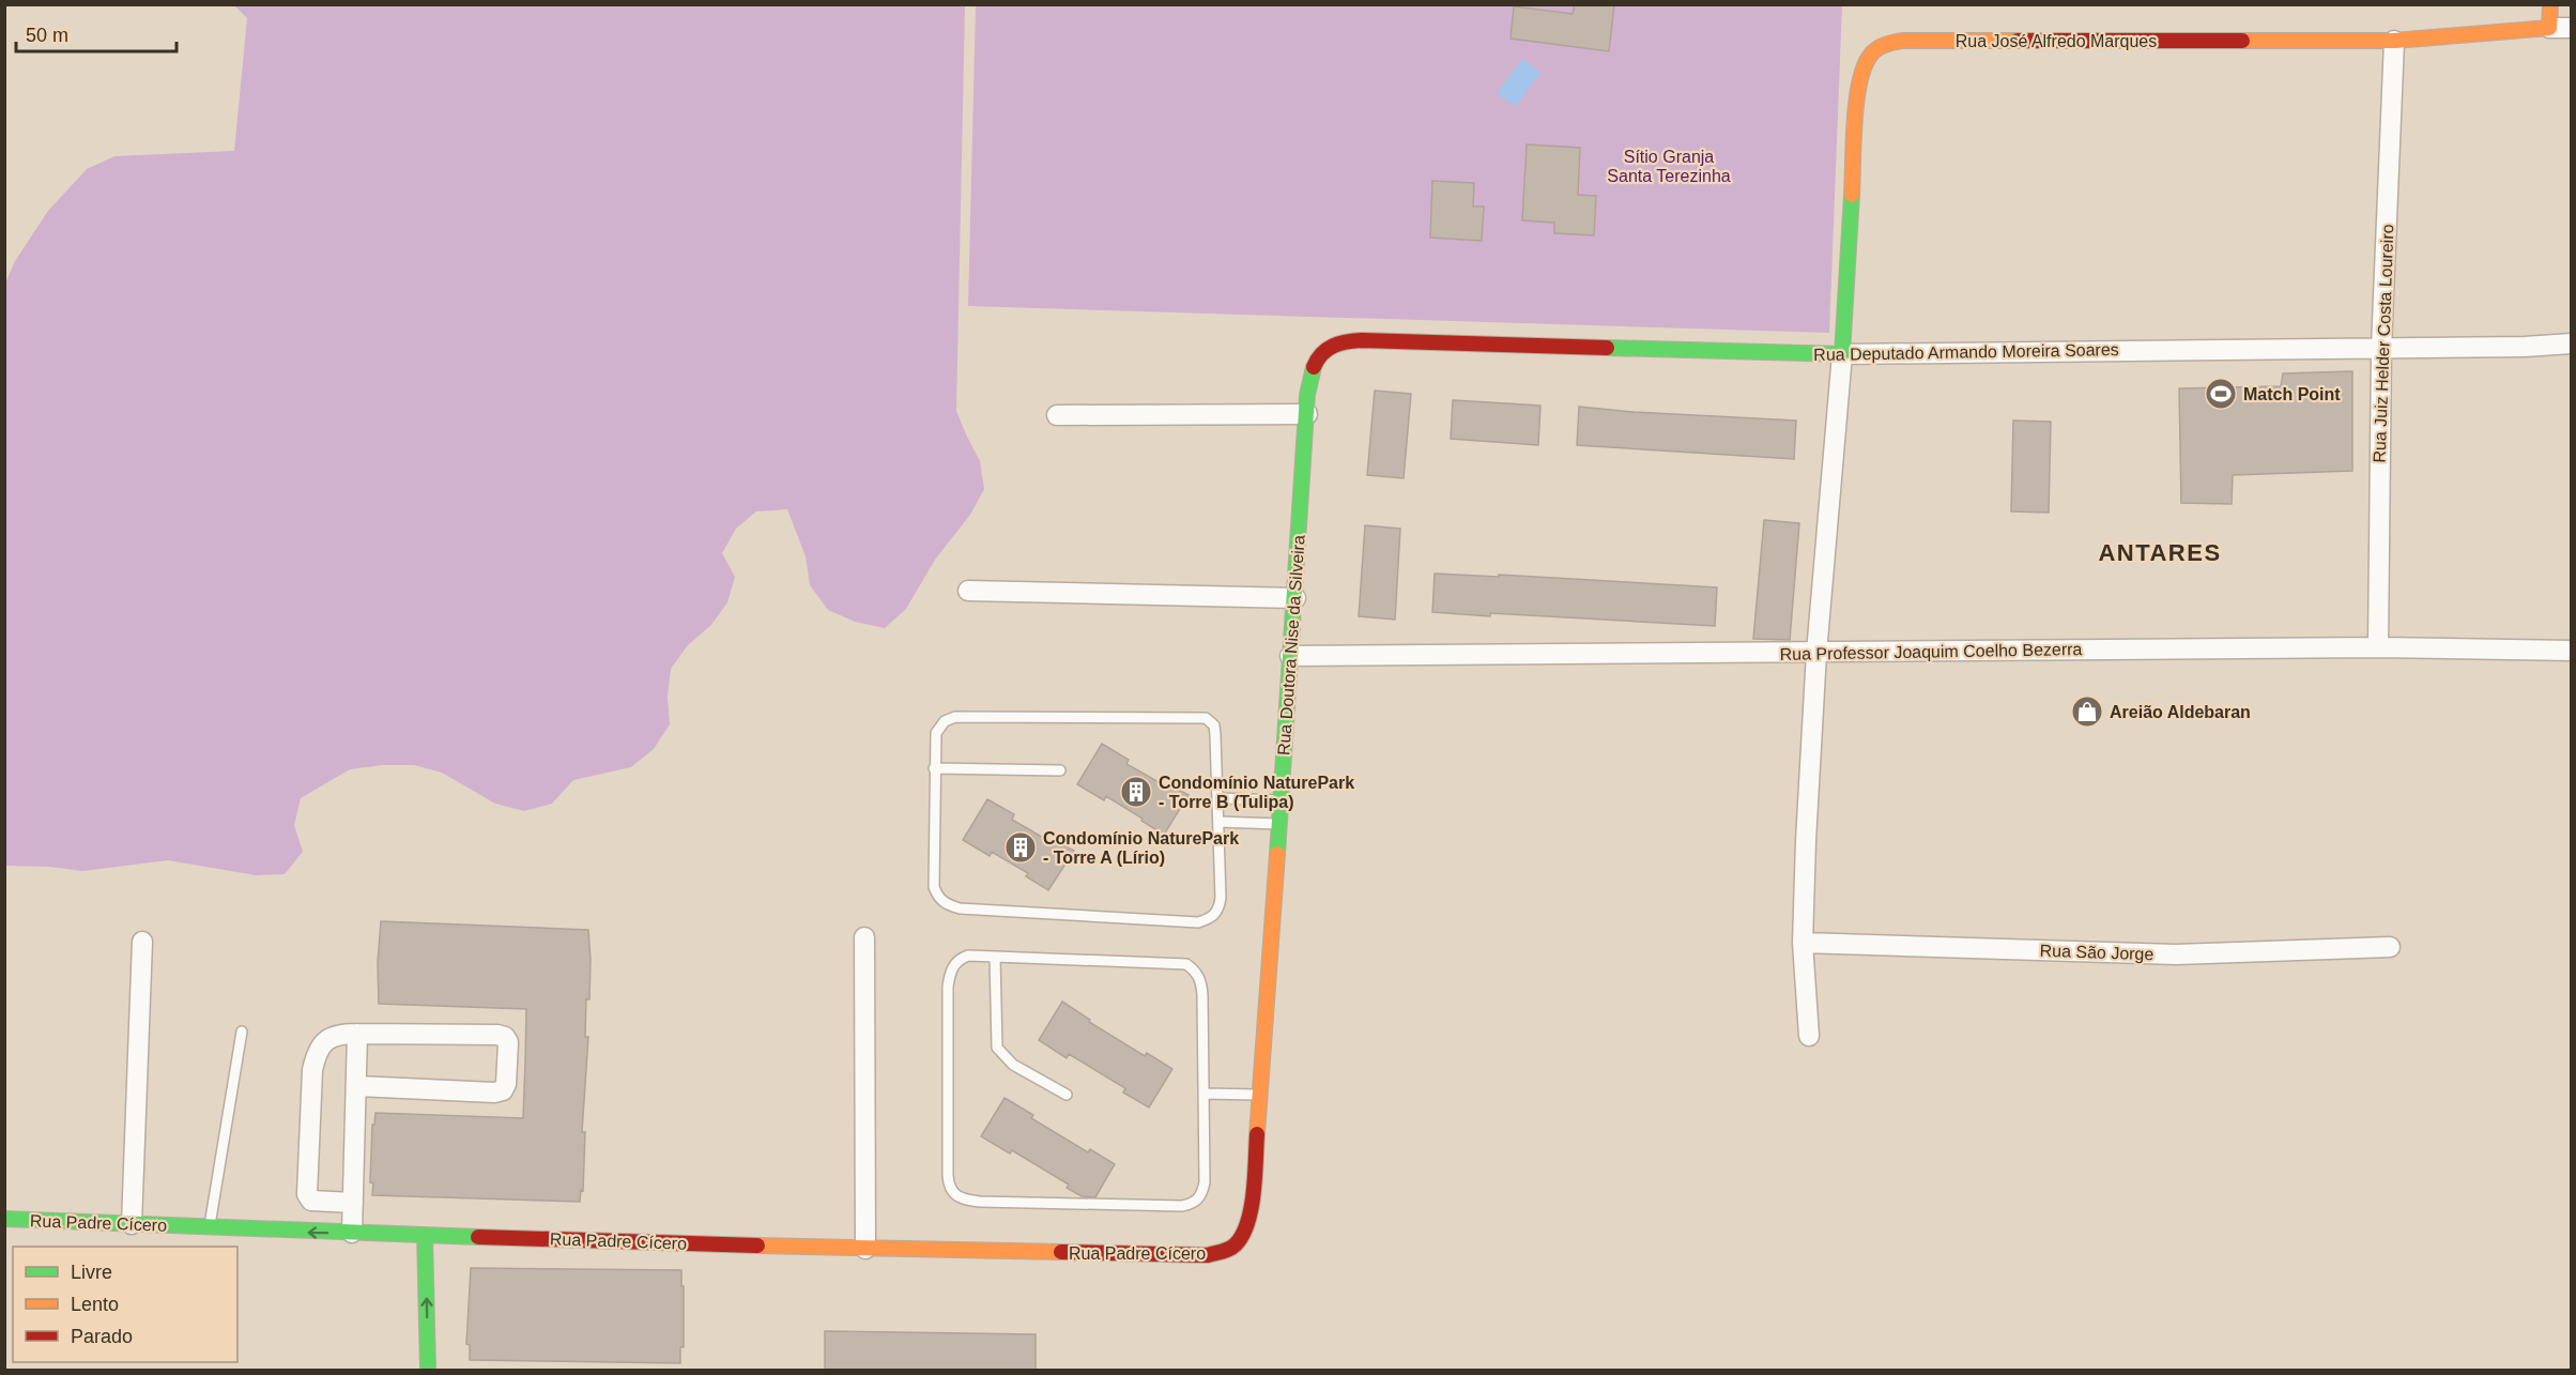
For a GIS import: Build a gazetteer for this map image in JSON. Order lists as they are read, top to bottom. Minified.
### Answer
{"streets":{"street":["Rua José Alfredo Marques","Rua Juiz Helder Costa Loureiro","Rua Deputado Armando Moreira Soares","Rua Doutora Nise da Silveira","Rua Professor Joaquim Coelho Bezerra","Rua São Jorge","Rua Padre Cícero"]},"crossings":[["Rua José Alfredo Marques","Rua Juiz Helder Costa Loureiro"],["Rua José Alfredo Marques","Rua Deputado Armando Moreira Soares"],["Rua Juiz Helder Costa Loureiro","Rua Deputado Armando Moreira Soares"],["Rua Juiz Helder Costa Loureiro","Rua Professor Joaquim Coelho Bezerra"],["Rua Deputado Armando Moreira Soares","Rua Doutora Nise da Silveira"],["Rua Doutora Nise da Silveira","Rua Professor Joaquim Coelho Bezerra"],["Rua Doutora Nise da Silveira","Rua Padre Cícero"]],"districts":["ANTARES"],"parks":["Sítio Granja Santa Terezinha"],"places":{"sports":["Match Point"],"shop":["Areião Aldebaran"],"building":["Condomínio NaturePark - Torre B (Tulipa)","Condomínio NaturePark - Torre A (Lírio)"]},"legend":["Livre","Lento","Parado"],"scale_bar":"50 m"}
